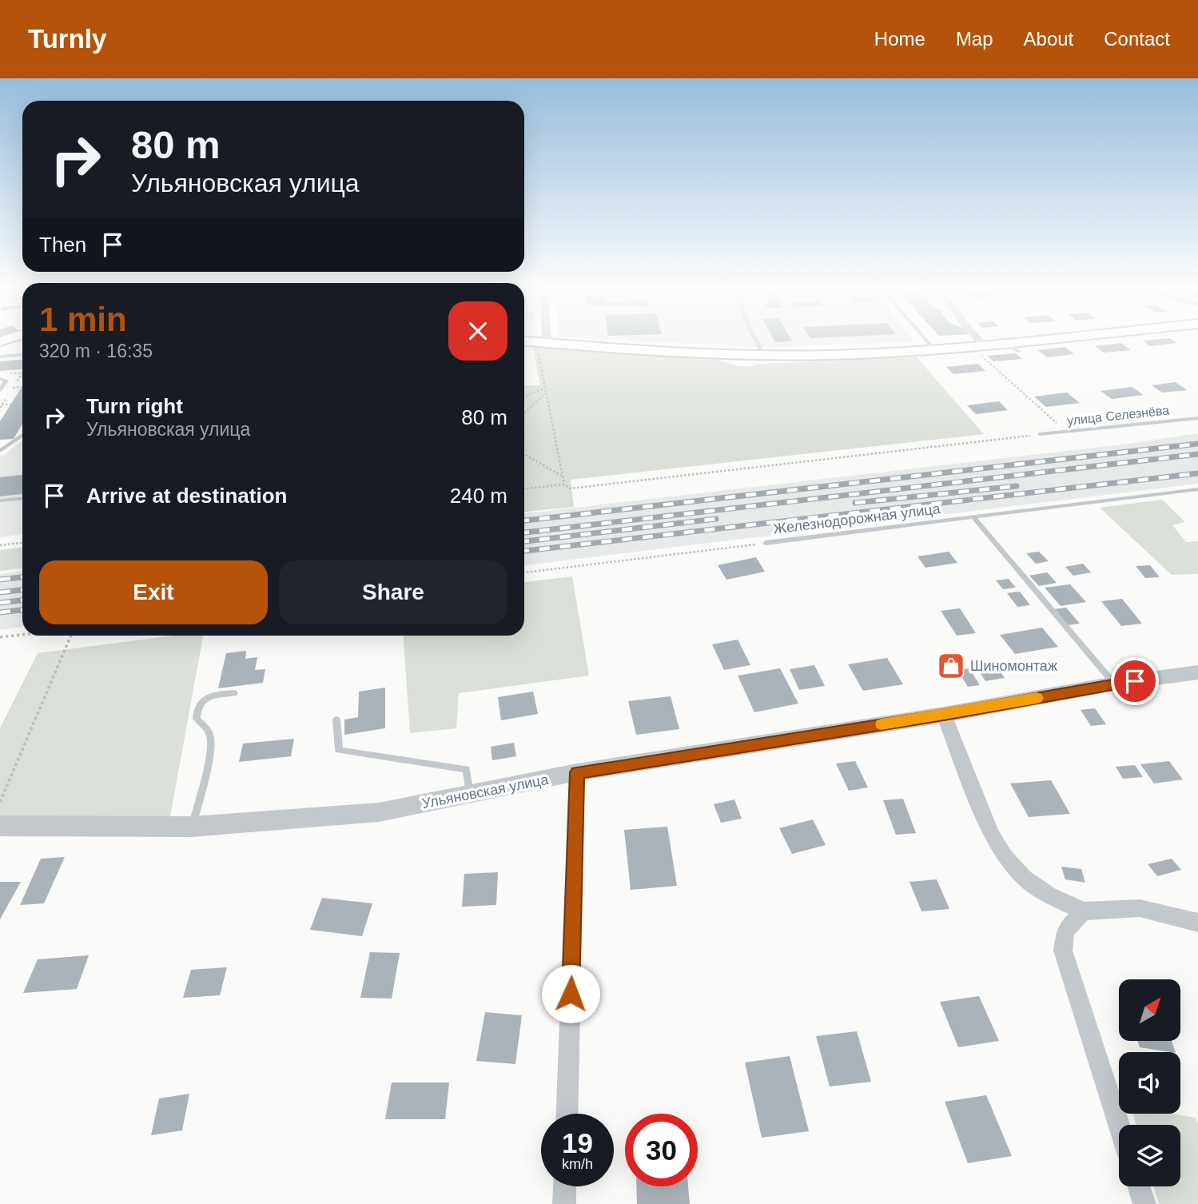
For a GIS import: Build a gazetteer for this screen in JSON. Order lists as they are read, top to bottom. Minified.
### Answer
{"streets":{"street":["Ульяновская улица"],"lane":["улица Селезнёва","Железнодорожная улица"]},"places":{"shop":["Шиномонтаж"]},"north":"top right","page":{"header":"Turnly","nav":["Home","Map","About","Contact"],"turn":["80 m","Ульяновская улица"],"then":"Then","heading":["1 min","320 m · 16:35"],"list":[{"name":"Turn right","note":"Ульяновская улица","value":"80 m"},{"name":"Arrive at destination","value":"240 m"}],"buttons":["Exit","Share"],"speed":"19 km/h","limit":"30"}}
